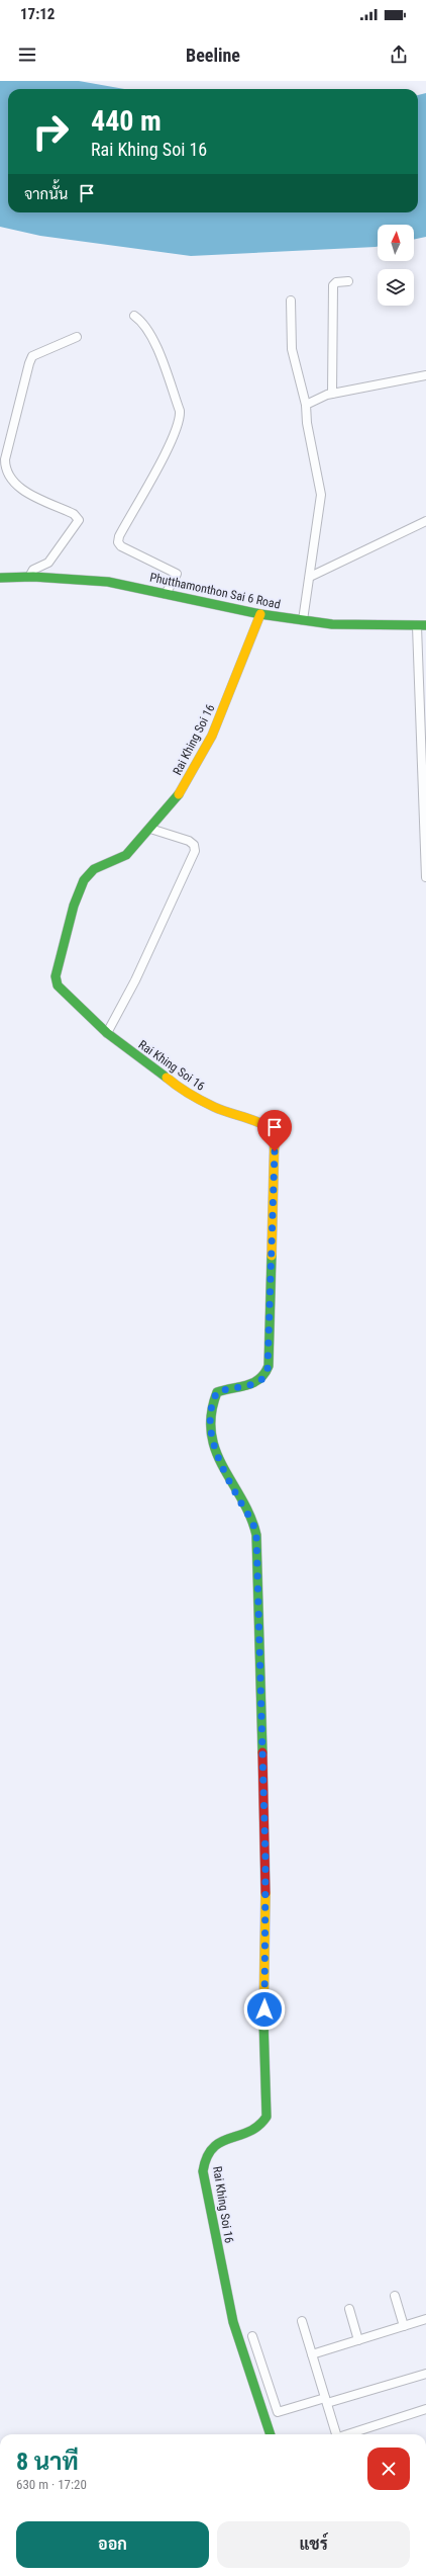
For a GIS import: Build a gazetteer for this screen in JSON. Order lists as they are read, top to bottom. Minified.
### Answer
{"streets":{"street":["Phutthamonthon Sai 6 Road","Rai Khing Soi 16"]},"crossings":[["Phutthamonthon Sai 6 Road","Rai Khing Soi 16"]],"north":"top","page":{"status":"17:12","header":"Beeline","turn":["440 m","Rai Khing Soi 16"],"then":"จากนั้น","heading":["8 นาที","630 m · 17:20"],"buttons":["ออก","แชร์"]}}
